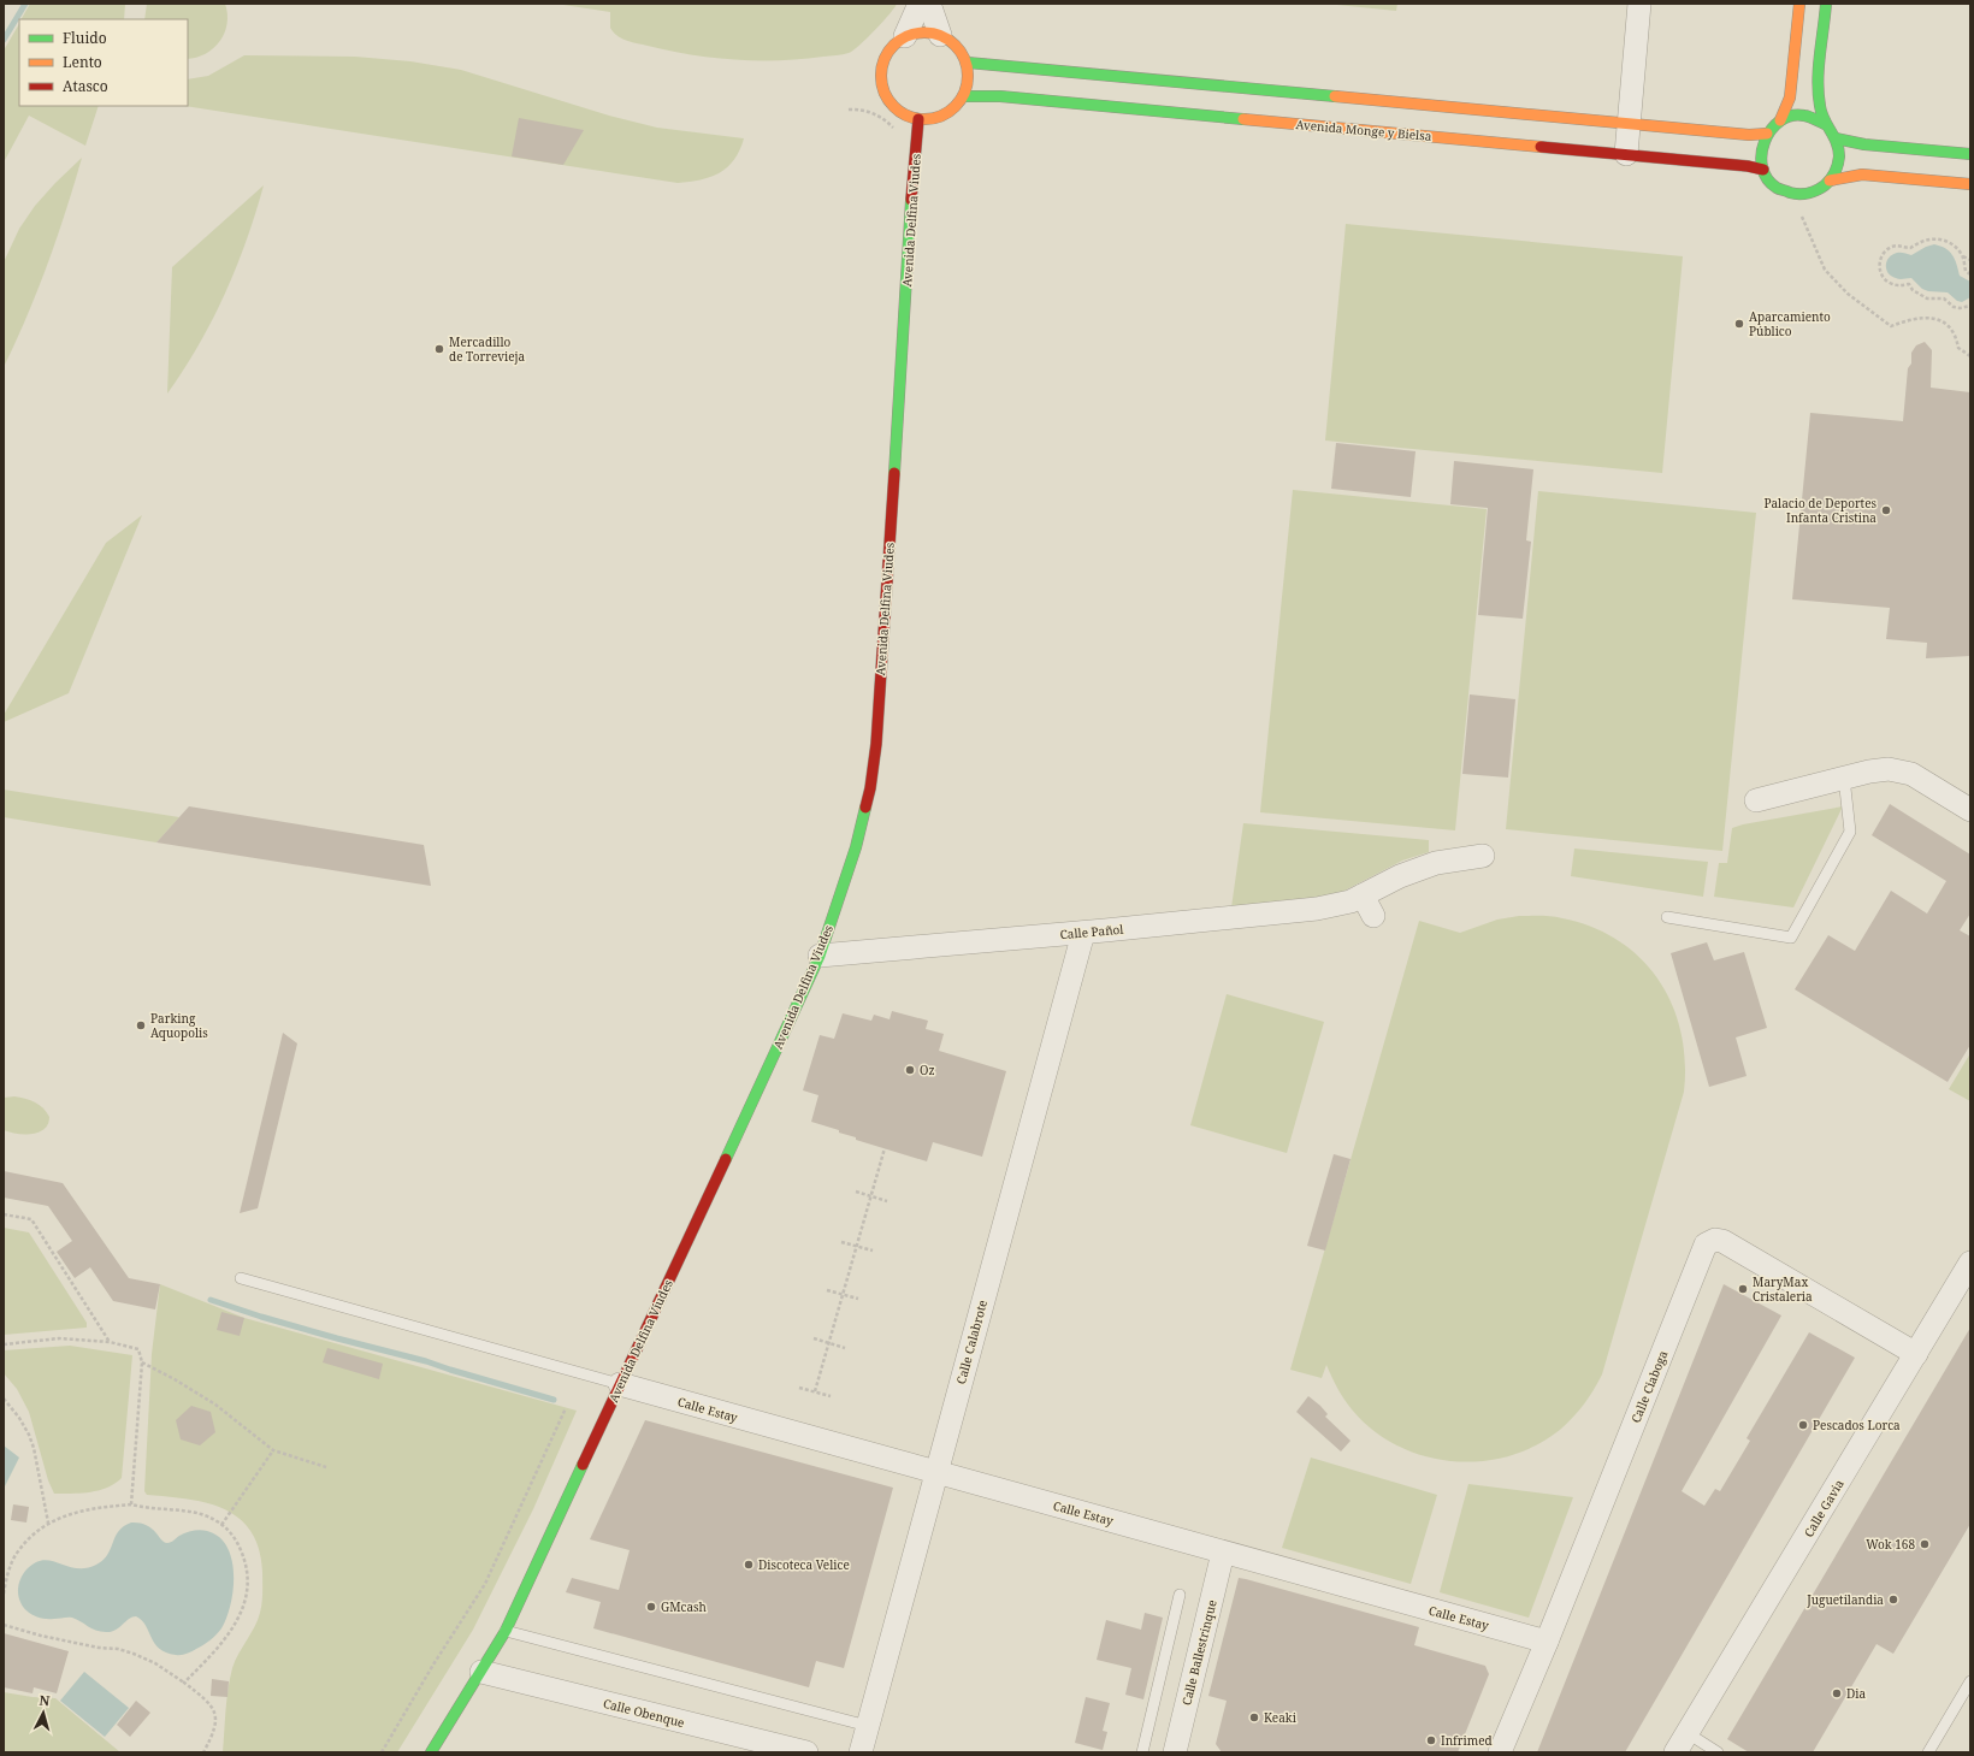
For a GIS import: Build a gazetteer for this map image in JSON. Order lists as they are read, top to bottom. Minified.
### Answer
{"streets":{"street":["Avenida Monge y Bielsa","Avenida Delfina Viudes","Calle Pañol","Calle Calabrote","Calle Ciaboga","Calle Estay","Calle Gavia","Calle Ballestrinque","Calle Obenque"]},"crossings":[["Avenida Monge y Bielsa","Avenida Delfina Viudes"],["Avenida Delfina Viudes","Calle Pañol"],["Avenida Delfina Viudes","Calle Estay"],["Avenida Delfina Viudes","Calle Obenque"],["Calle Pañol","Calle Calabrote"],["Calle Calabrote","Calle Estay"],["Calle Ciaboga","Calle Estay"],["Calle Ciaboga","Calle Gavia"],["Calle Estay","Calle Ballestrinque"]],"places":["Aparcamiento Público","Mercadillo de Torrevieja","Palacio de Deportes Infanta Cristina","Parking Aquopolis","Oz","MaryMax Cristaleria","Pescados Lorca","Wok 168","Discoteca Velice","Juguetilandia","GMcash","Dia","Keaki","Infrimed"],"legend":["Fluido","Lento","Atasco"],"north":"top"}
